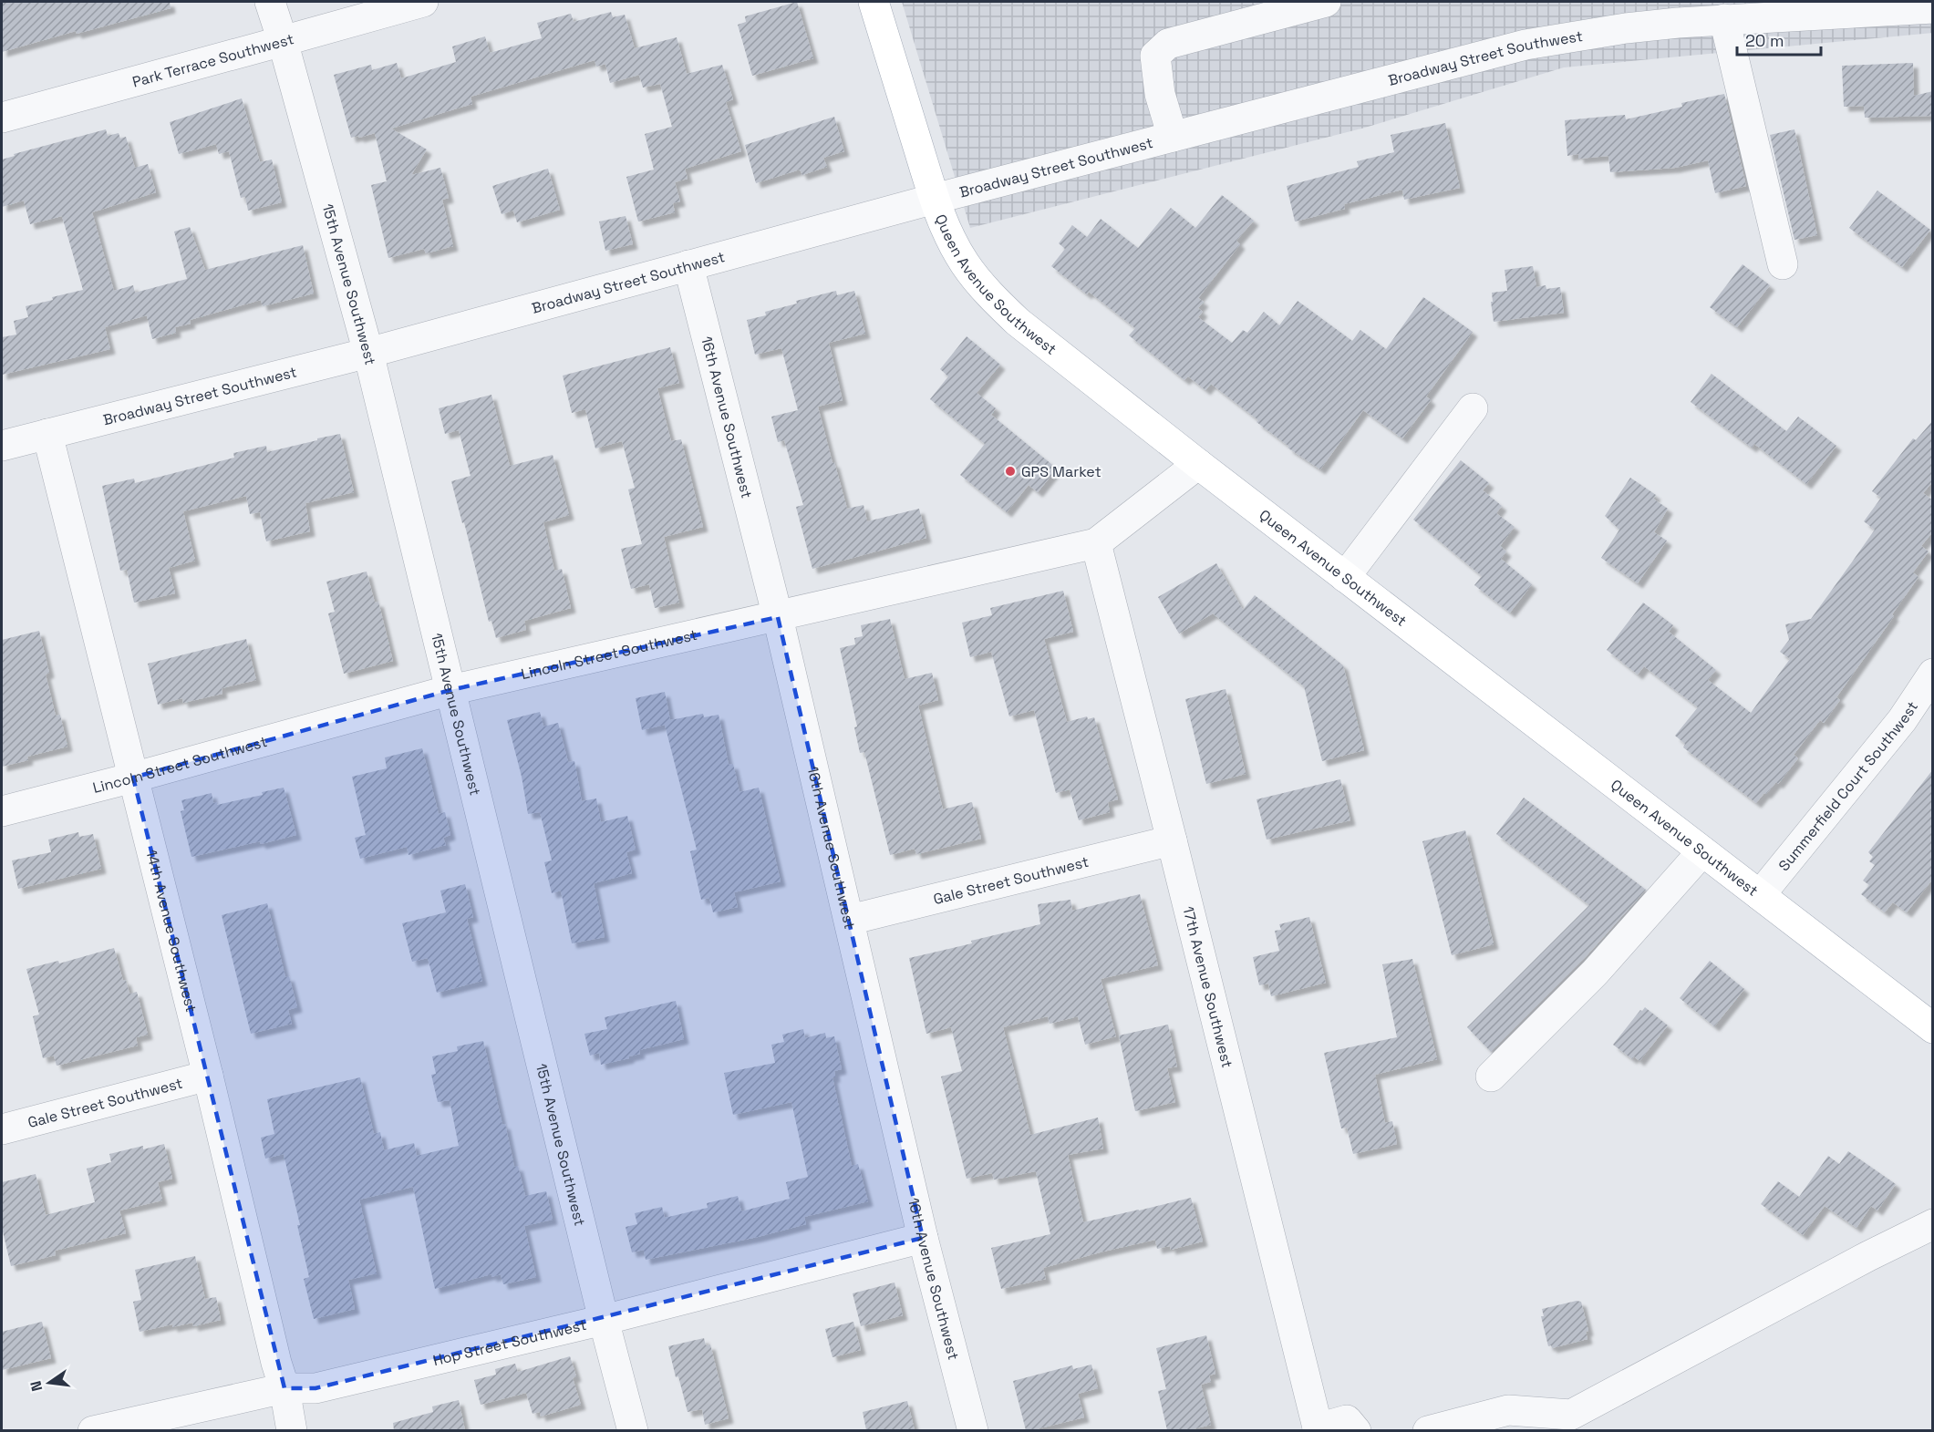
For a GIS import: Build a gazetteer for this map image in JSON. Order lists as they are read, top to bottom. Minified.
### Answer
{"streets":{"main road":["Queen Avenue Southwest"],"street":["Broadway Street Southwest","Park Terrace Southwest","15th Avenue Southwest","16th Avenue Southwest","Lincoln Street Southwest","Summerfield Court Southwest","Gale Street Southwest","14th Avenue Southwest","17th Avenue Southwest","Hop Street Southwest"]},"crossings":[["Broadway Street Southwest","Queen Avenue Southwest"],["Broadway Street Southwest","15th Avenue Southwest"],["Broadway Street Southwest","16th Avenue Southwest"],["Broadway Street Southwest","14th Avenue Southwest"],["Park Terrace Southwest","15th Avenue Southwest"],["Queen Avenue Southwest","Lincoln Street Southwest"],["Queen Avenue Southwest","Summerfield Court Southwest"],["15th Avenue Southwest","Lincoln Street Southwest"],["15th Avenue Southwest","Hop Street Southwest"],["16th Avenue Southwest","Lincoln Street Southwest"],["16th Avenue Southwest","Gale Street Southwest"],["16th Avenue Southwest","Hop Street Southwest"],["Lincoln Street Southwest","14th Avenue Southwest"],["Lincoln Street Southwest","17th Avenue Southwest"],["Gale Street Southwest","14th Avenue Southwest"],["Gale Street Southwest","17th Avenue Southwest"],["14th Avenue Southwest","Hop Street Southwest"]],"places":["GPS Market"],"scale_bar":"20 m","north":"left"}
